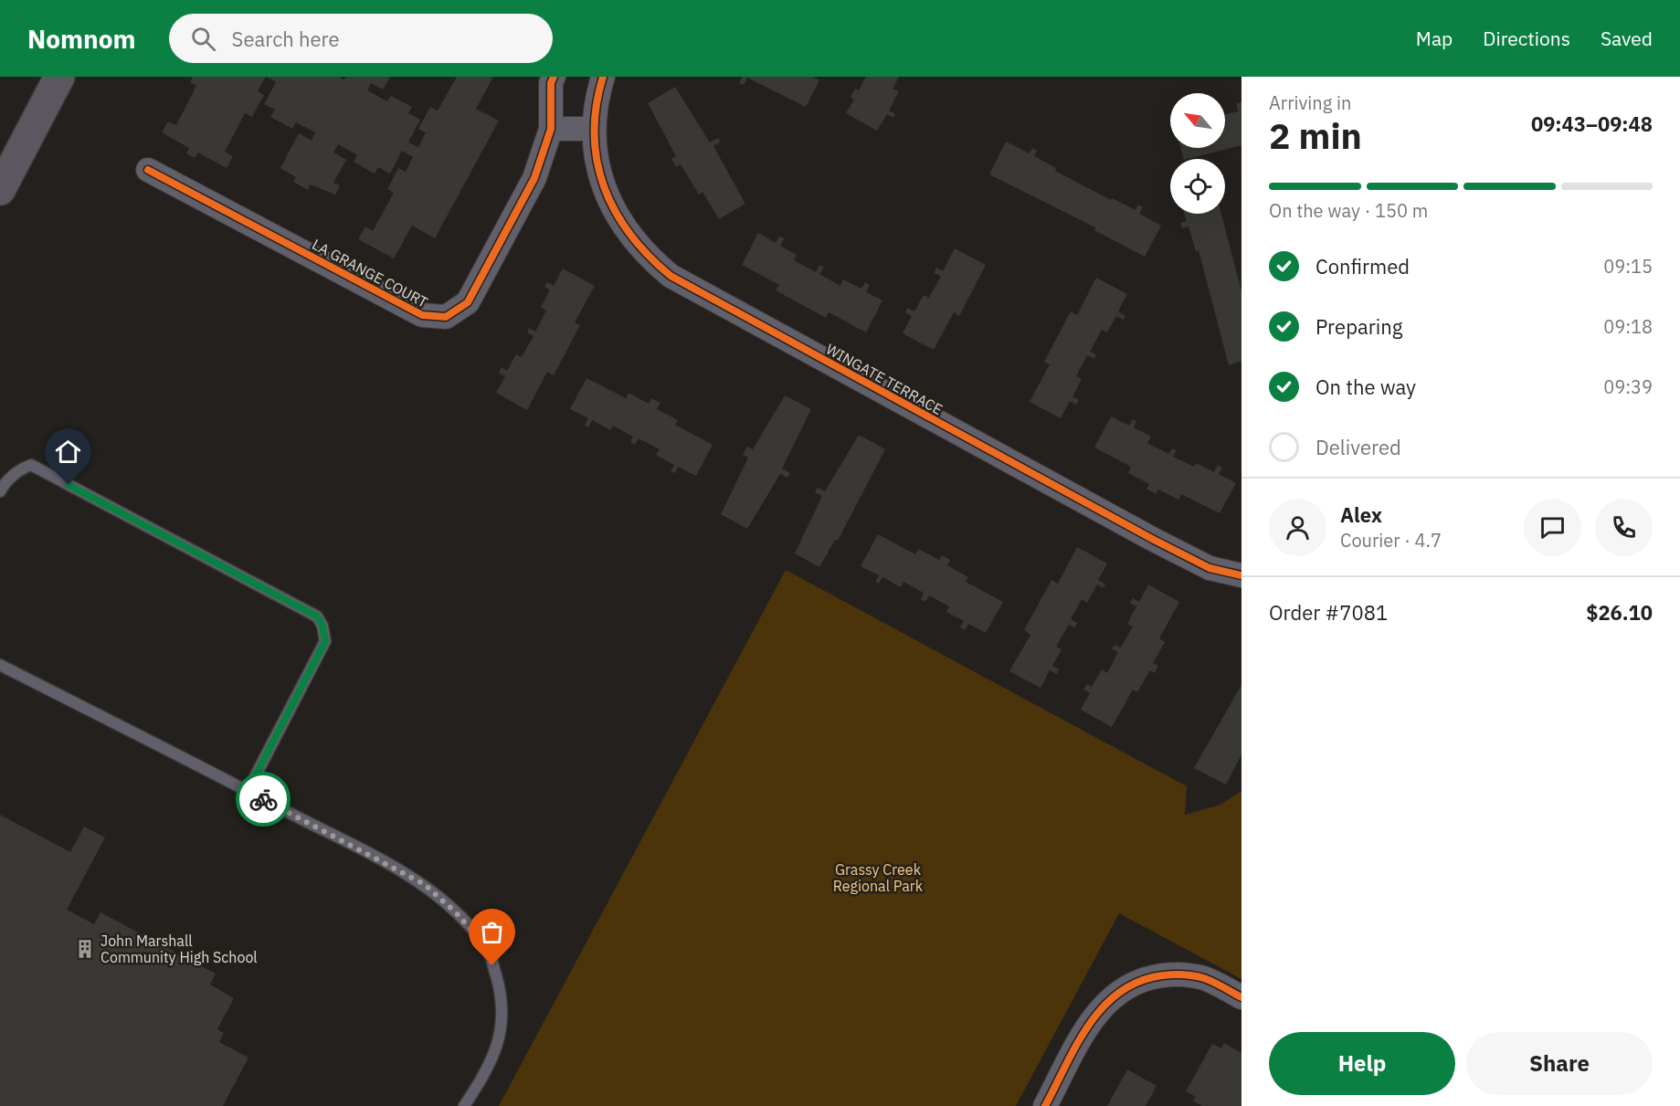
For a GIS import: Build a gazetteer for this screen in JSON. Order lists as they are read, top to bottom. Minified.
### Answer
{"streets":{"street":["LA GRANGE COURT","WINGATE TERRACE"]},"parks":["Grassy Creek Regional Park"],"places":{"building":["John Marshall Community High School"]},"north":"top left","page":{"header":"Nomnom","search":"Search here","nav":["Map","Directions","Saved"],"heading":["2 min","Arriving in","09:43–09:48"],"panel":["Alex","Courier · 4.7","Order #7081","$26.10"],"bar":"On the way · 150 m","list":[["Confirmed","09:15"],["Preparing","09:18"],["On the way","09:39"],"Delivered"],"buttons":["Help","Share"]}}
